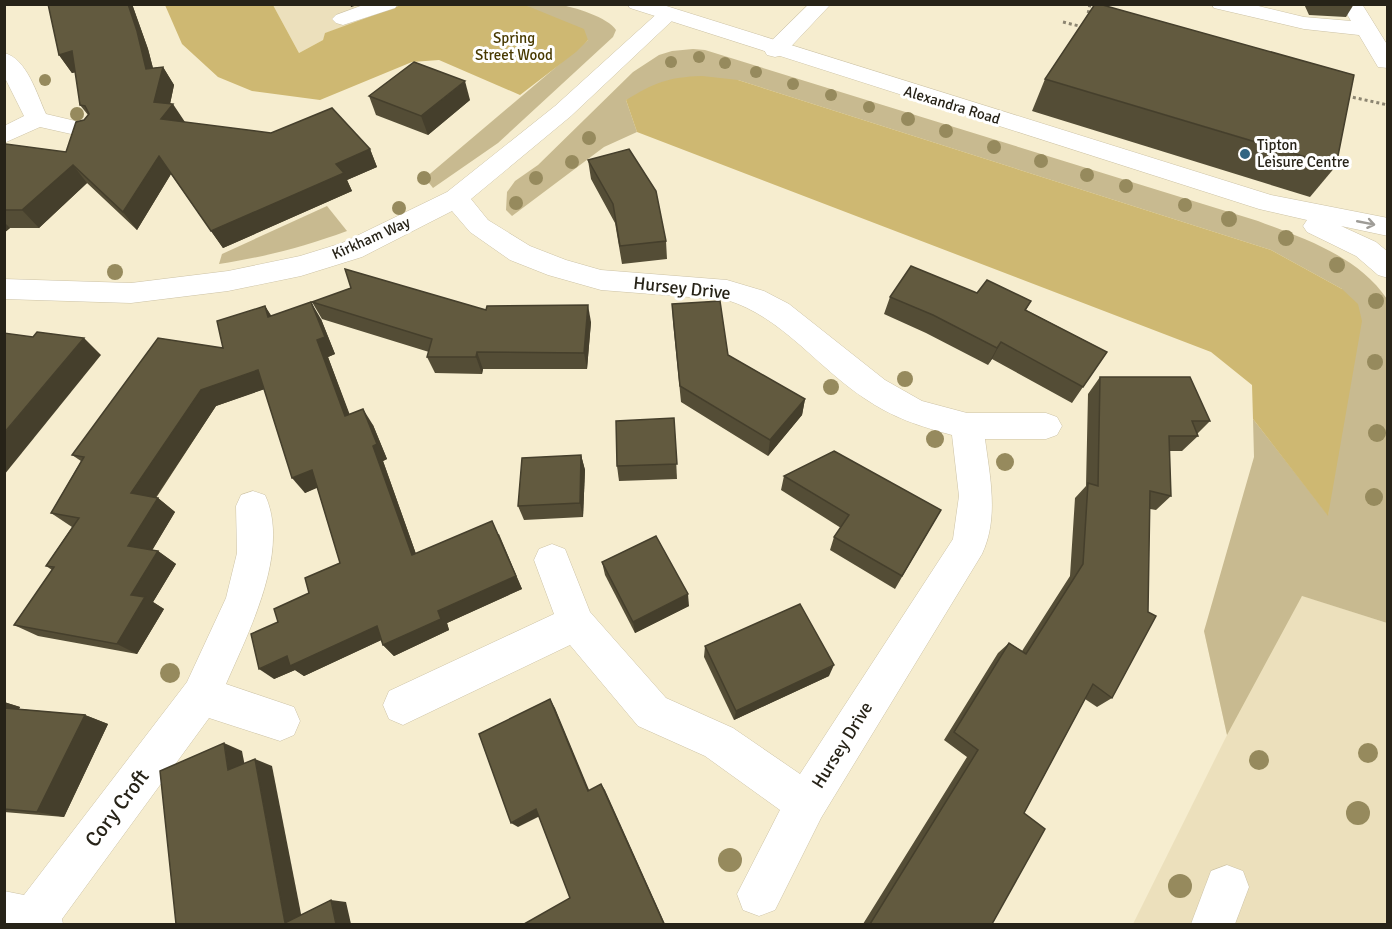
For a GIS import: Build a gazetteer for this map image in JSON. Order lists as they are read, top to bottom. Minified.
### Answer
{"streets":{"street":["Alexandra Road","Kirkham Way","Hursey Drive","Cory Croft"]},"crossings":[["Alexandra Road","Kirkham Way"],["Kirkham Way","Hursey Drive"]],"parks":["Spring Street Wood"],"places":["Tipton Leisure Centre"]}
